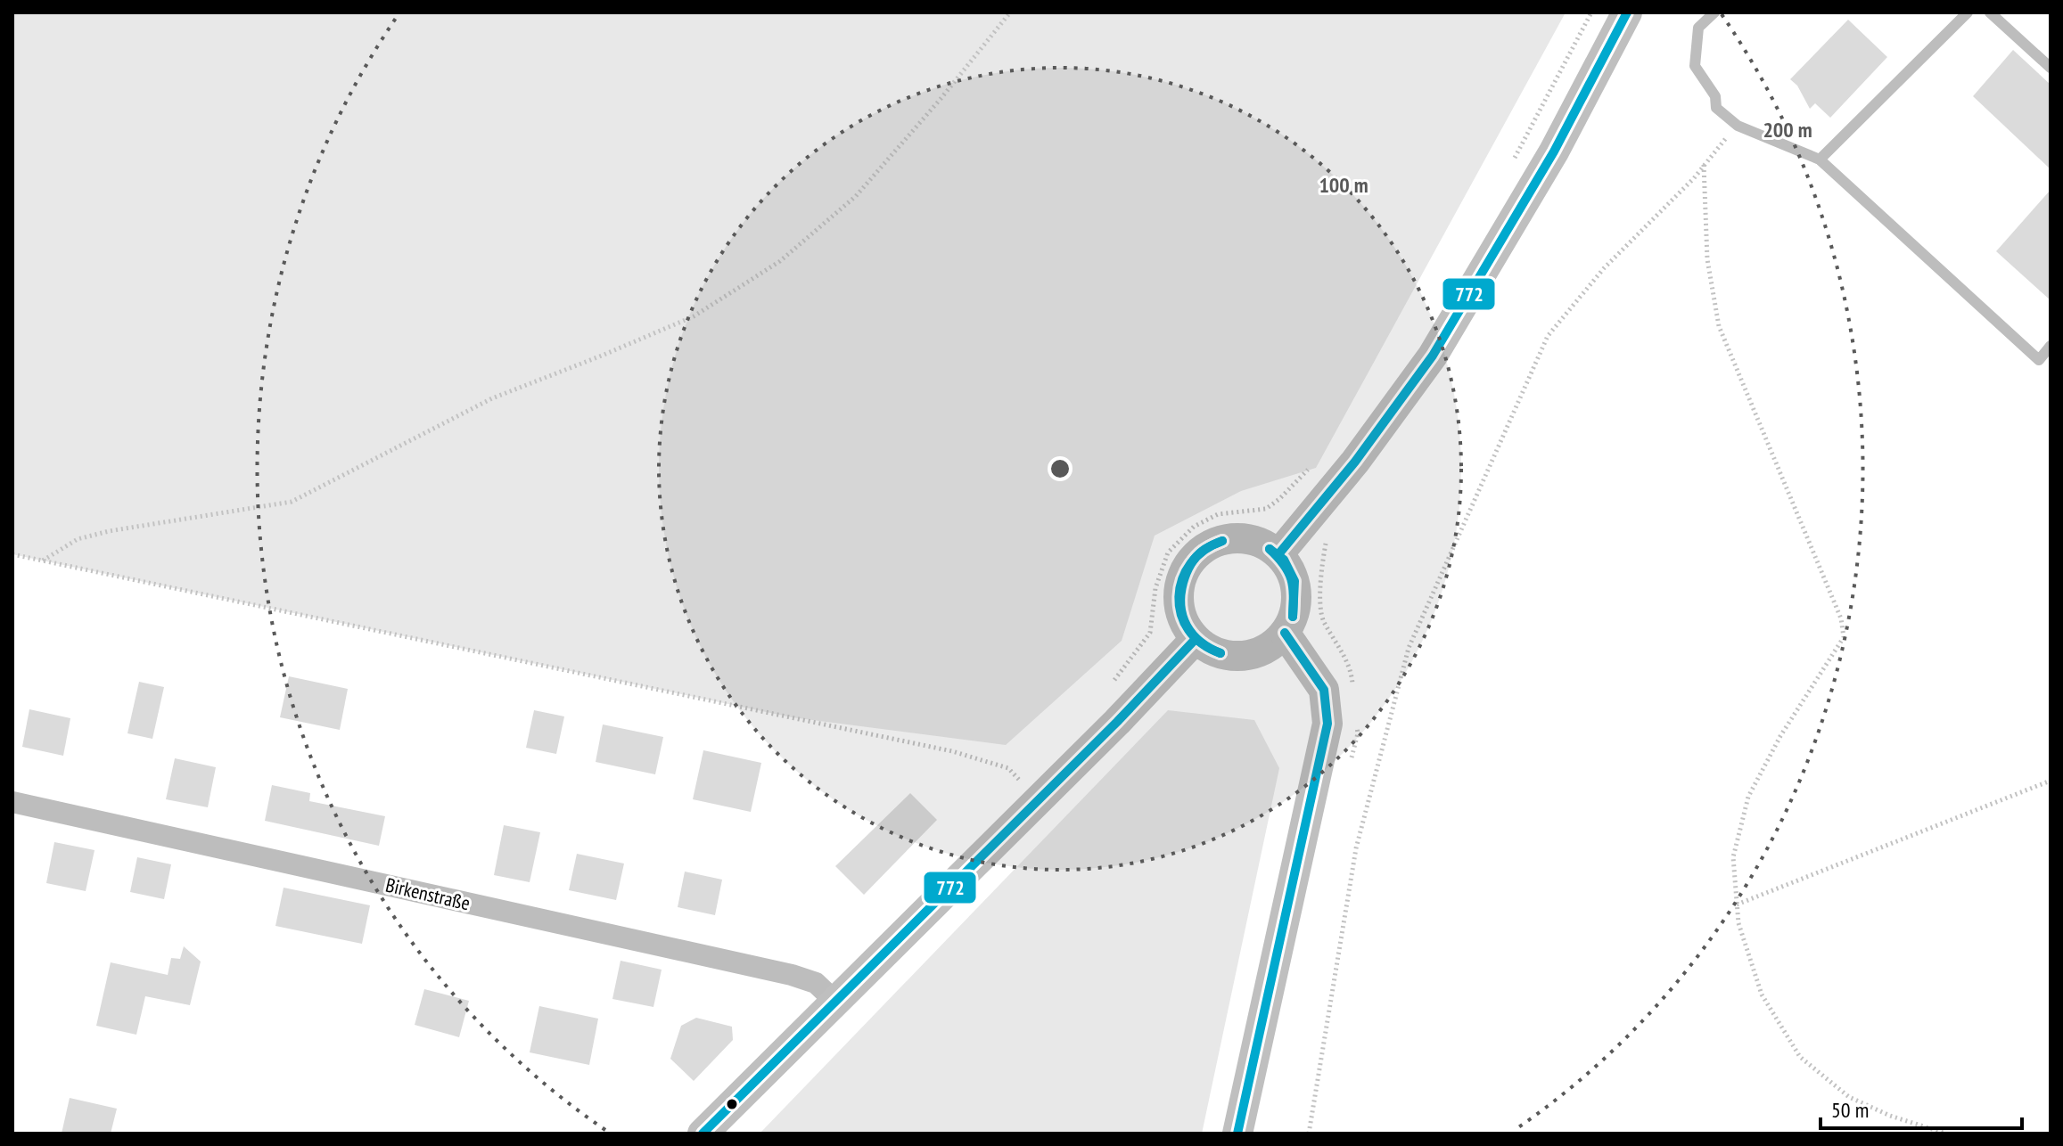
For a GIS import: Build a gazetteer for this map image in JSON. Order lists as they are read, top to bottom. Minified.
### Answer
{"streets":{"street":["Birkenstraße"]},"lines":["transit line 772"],"scale_bar":"50 m","rings":["200 m","100 m"]}
